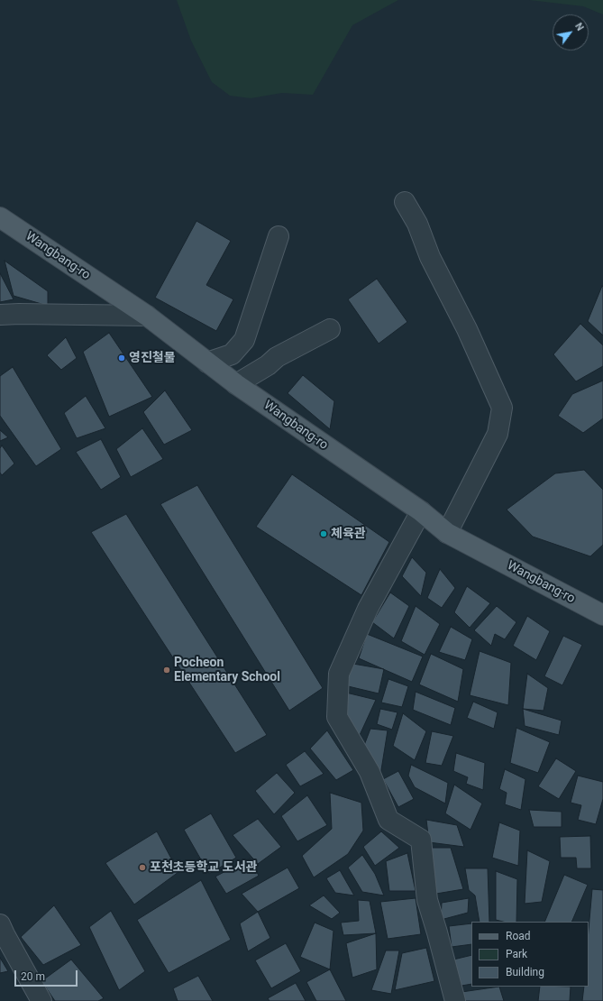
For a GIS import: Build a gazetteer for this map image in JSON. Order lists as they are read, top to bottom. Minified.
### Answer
{"streets":{"main road":["Wangbang-ro"]},"places":["영진철물","체육관","Pocheon Elementary School","포천초등학교 도서관"],"legend":["Road","Park","Building"],"scale_bar":"20 m","north":"top right"}
